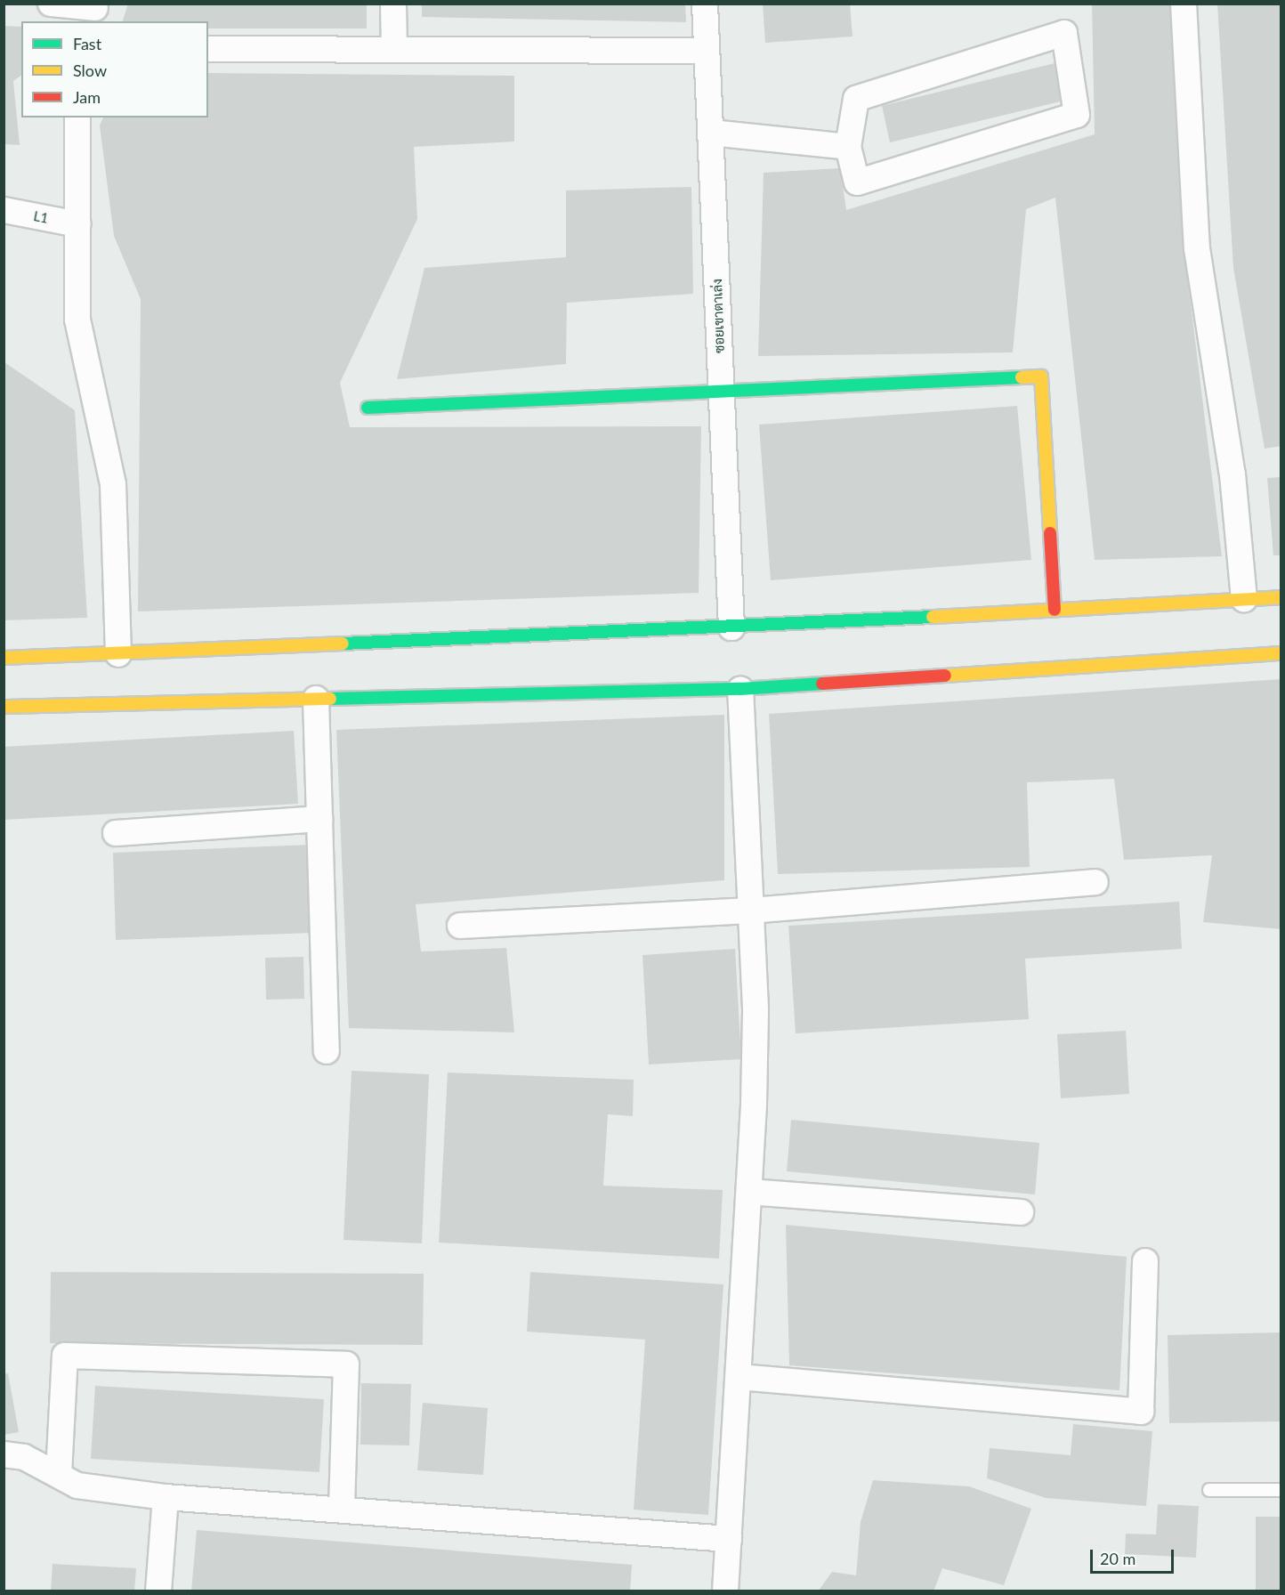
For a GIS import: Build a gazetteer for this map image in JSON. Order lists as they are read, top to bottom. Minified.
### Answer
{"streets":{"street":["L1","ซอยเขาตาเล่ง"]},"legend":["Fast","Slow","Jam"],"scale_bar":"20 m"}
